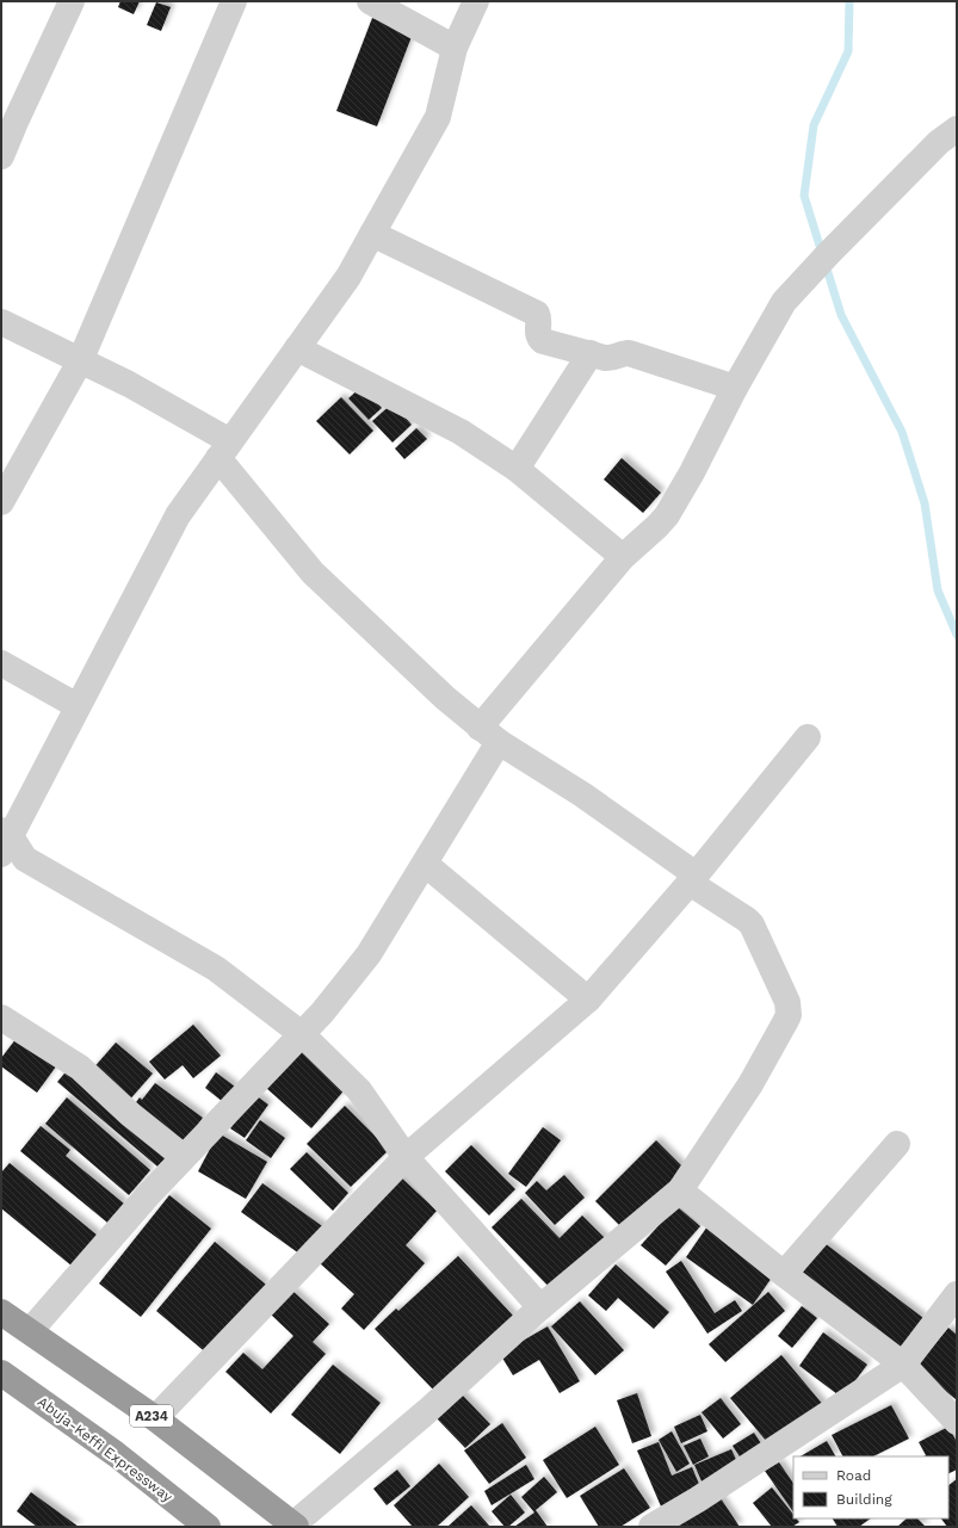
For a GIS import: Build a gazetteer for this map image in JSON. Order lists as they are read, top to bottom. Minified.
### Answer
{"streets":{"highway":["A234","Abuja-Keffi Expressway"]},"legend":["Road","Building"]}
